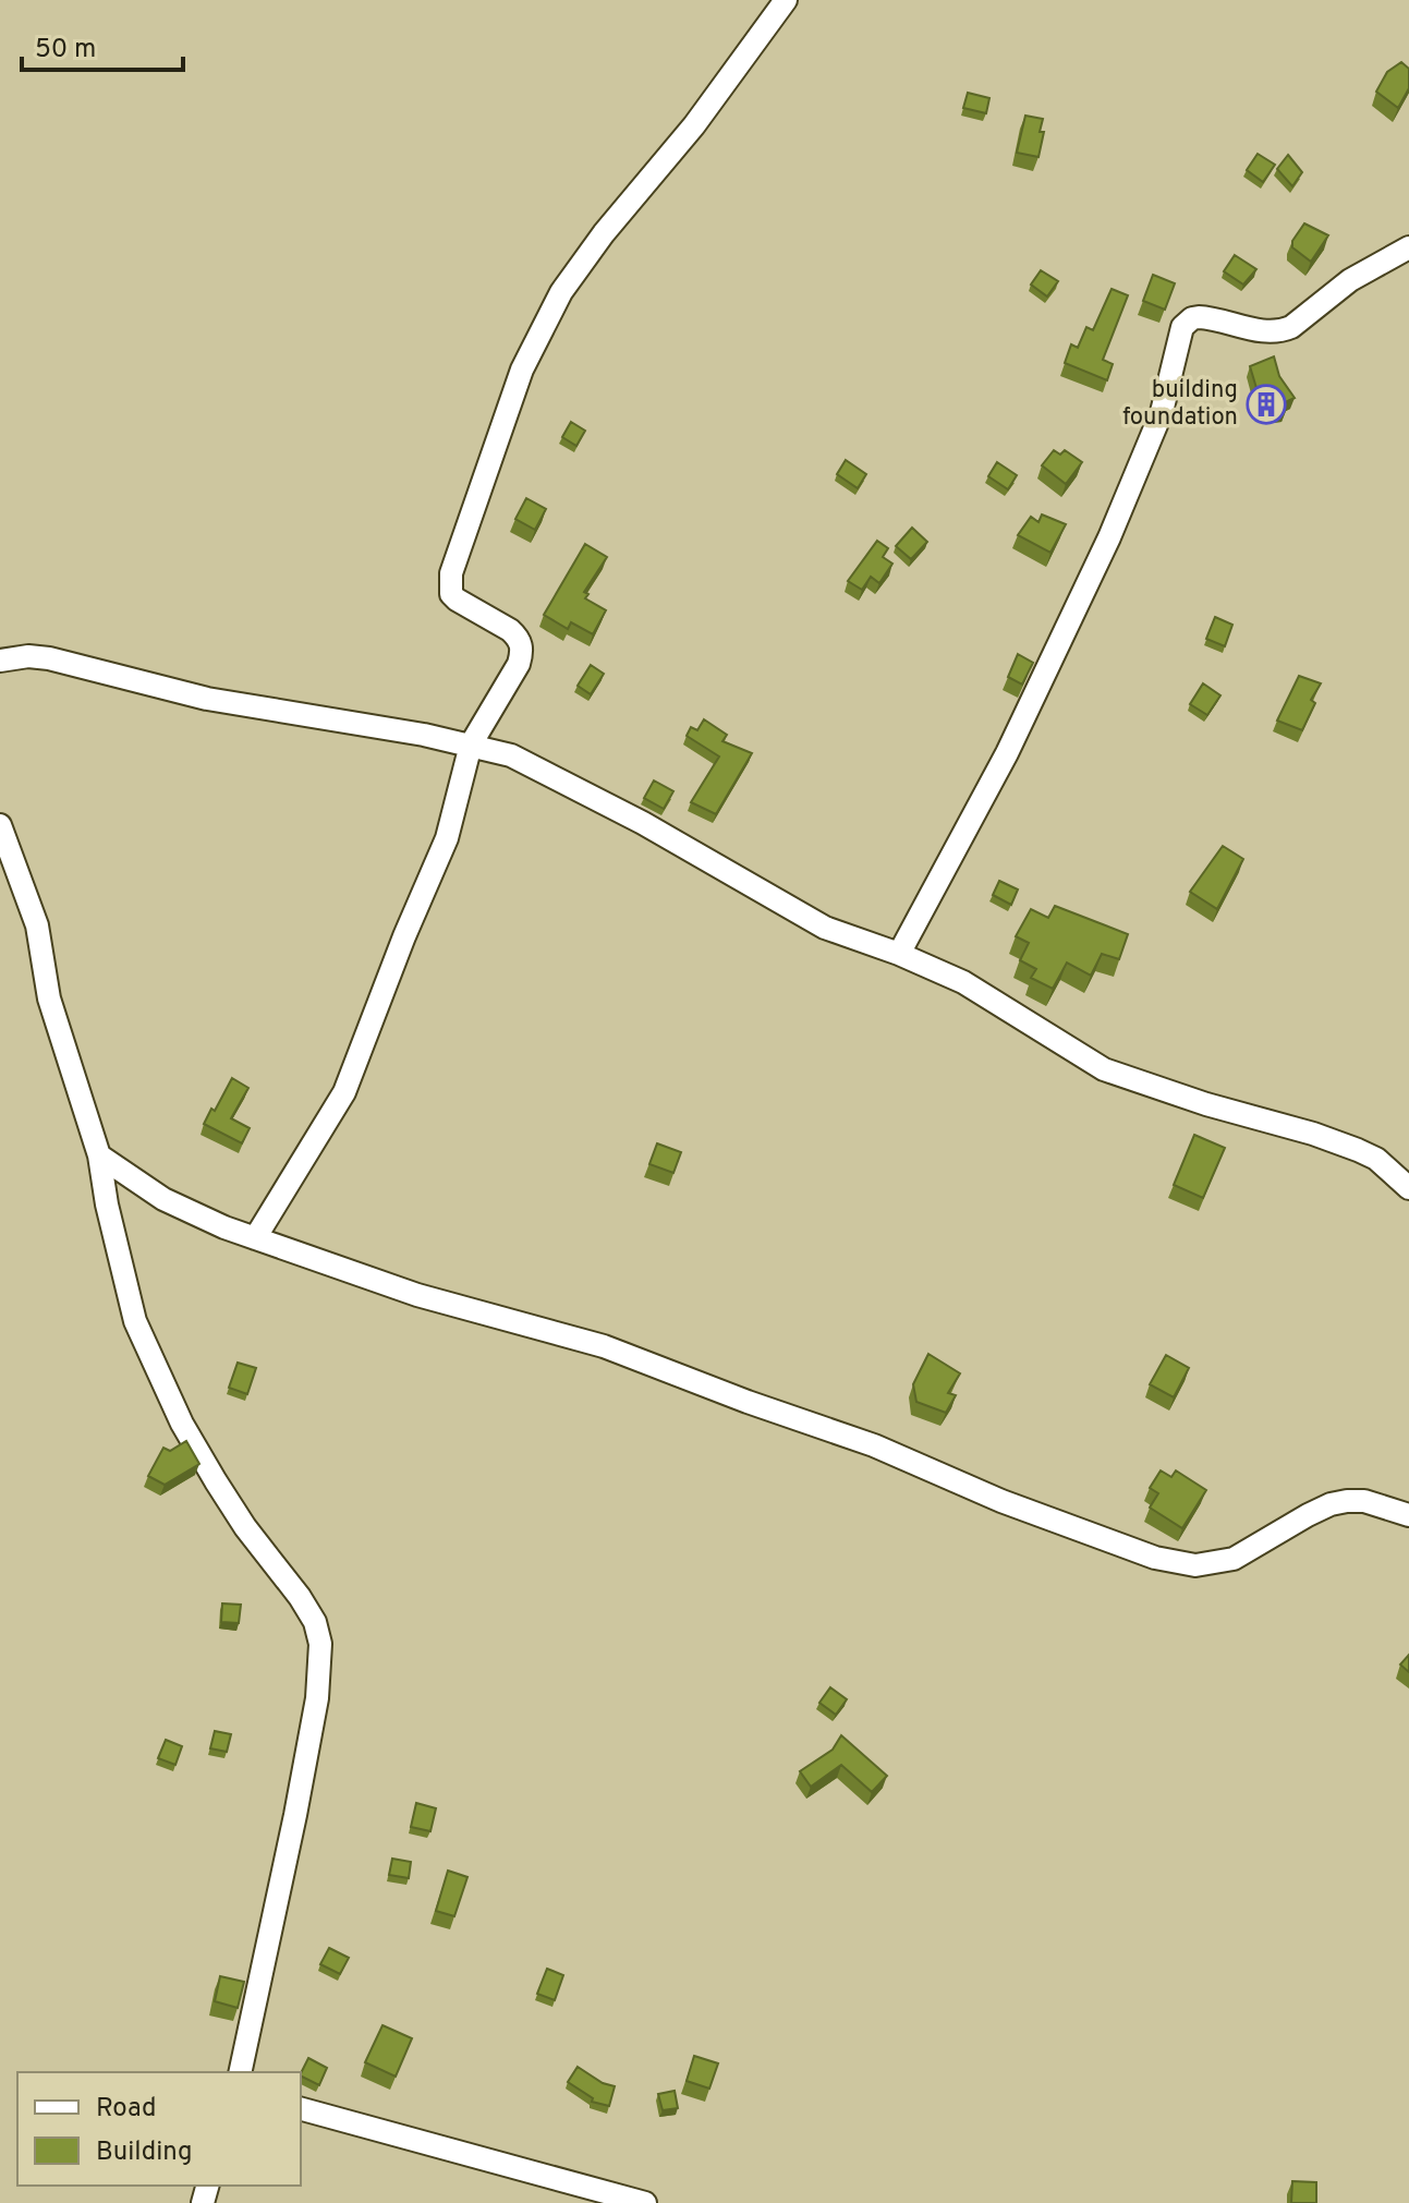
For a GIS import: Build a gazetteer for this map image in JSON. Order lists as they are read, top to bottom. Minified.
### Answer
{"places":{"building":["building foundation"]},"legend":["Road","Building"],"scale_bar":"50 m"}
